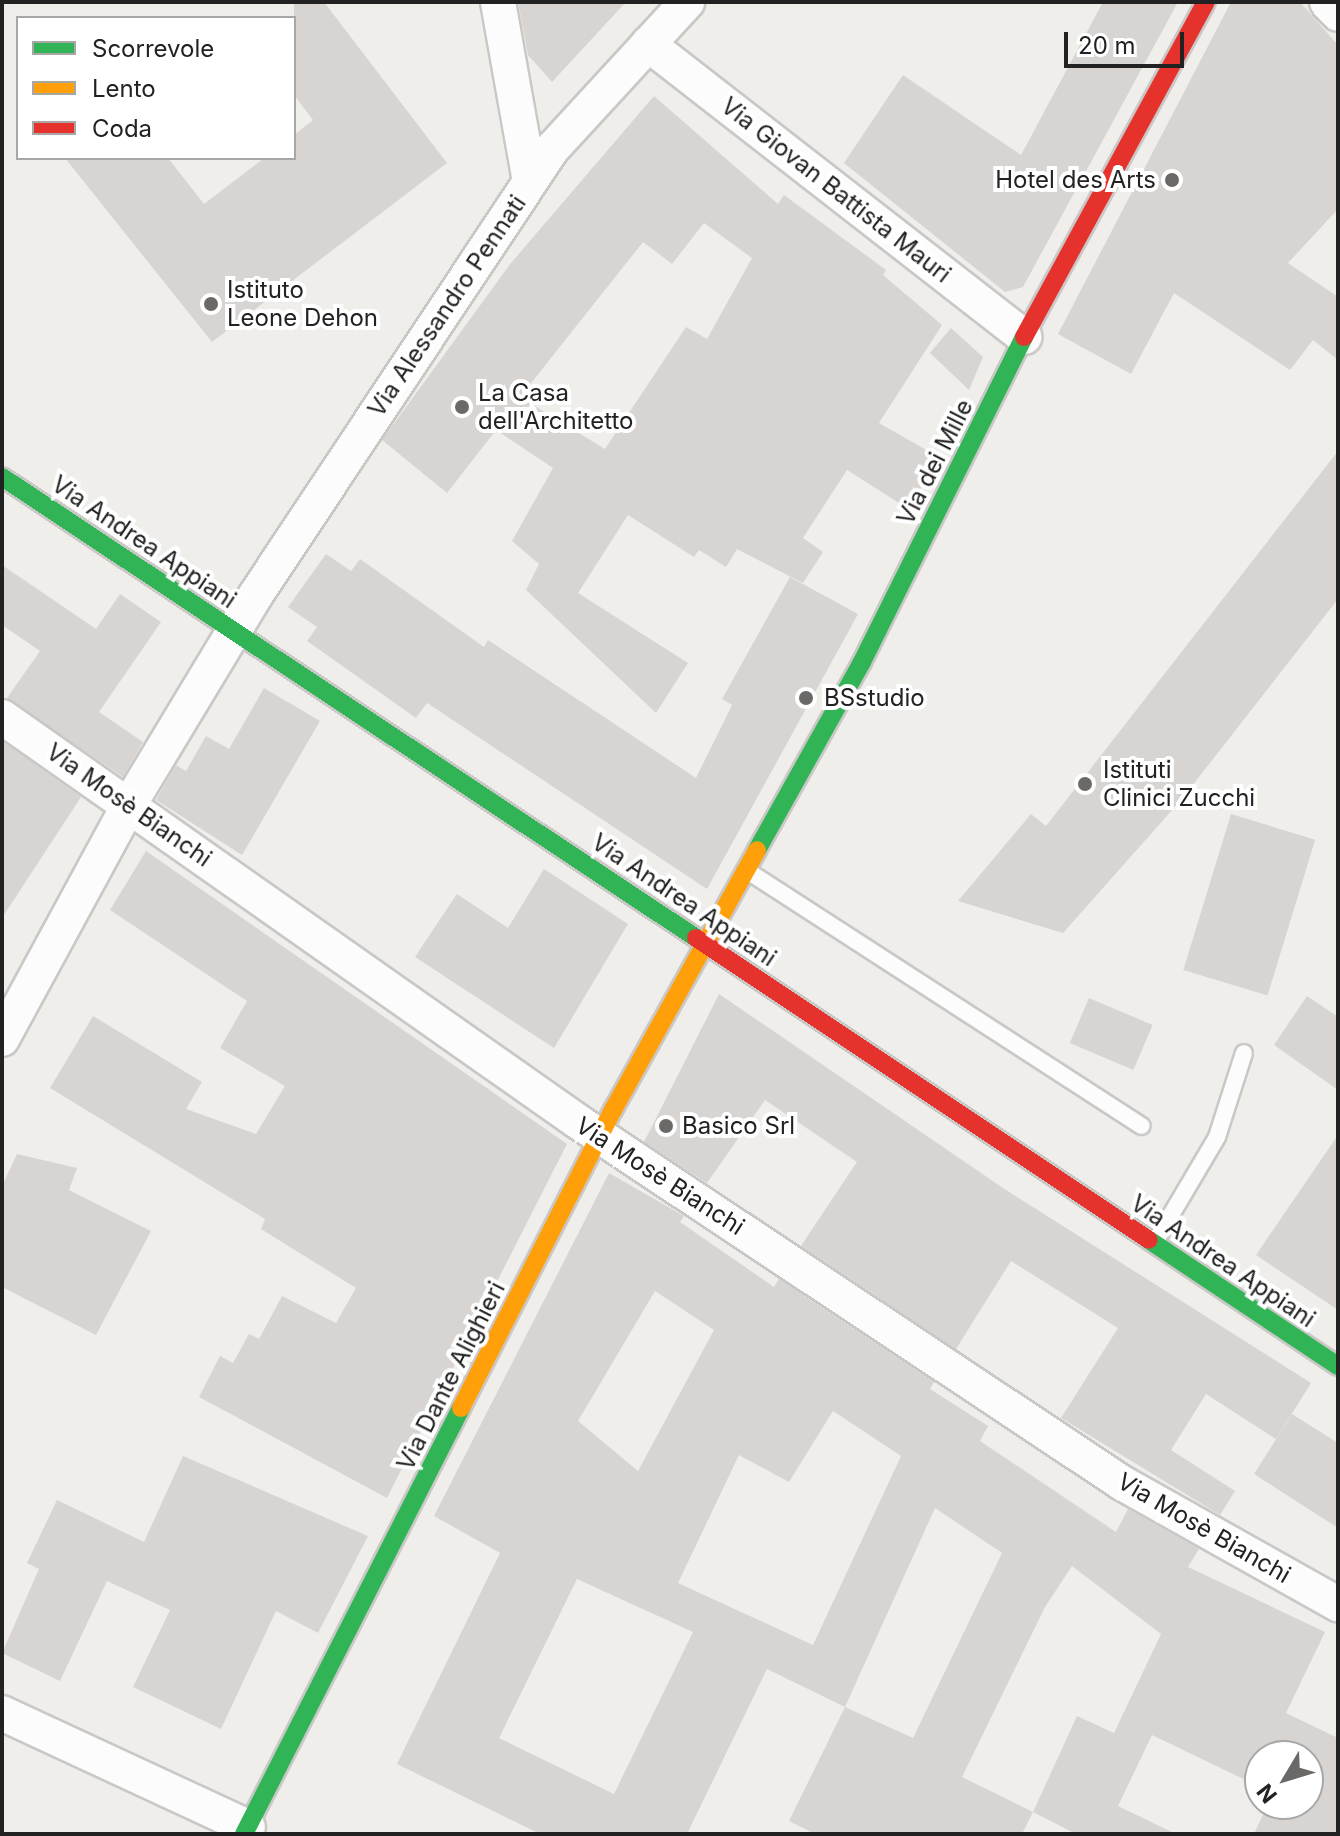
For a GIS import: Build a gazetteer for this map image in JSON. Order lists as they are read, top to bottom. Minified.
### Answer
{"streets":{"street":["Via Giovan Battista Mauri","Via Alessandro Pennati","Via dei Mille","Via Andrea Appiani","Via Mosè Bianchi","Via Dante Alighieri"]},"crossings":[["Via Giovan Battista Mauri","Via Alessandro Pennati"],["Via Giovan Battista Mauri","Via dei Mille"],["Via Alessandro Pennati","Via Andrea Appiani"],["Via Alessandro Pennati","Via Mosè Bianchi"],["Via dei Mille","Via Andrea Appiani"],["Via dei Mille","Via Dante Alighieri"],["Via Andrea Appiani","Via Dante Alighieri"],["Via Mosè Bianchi","Via Dante Alighieri"]],"places":["Hotel des Arts","Istituto Leone Dehon","La Casa dell'Architetto","BSstudio","Istituti Clinici Zucchi","Basico Srl"],"legend":["Scorrevole","Lento","Coda"],"scale_bar":"20 m","north":"bottom left"}
